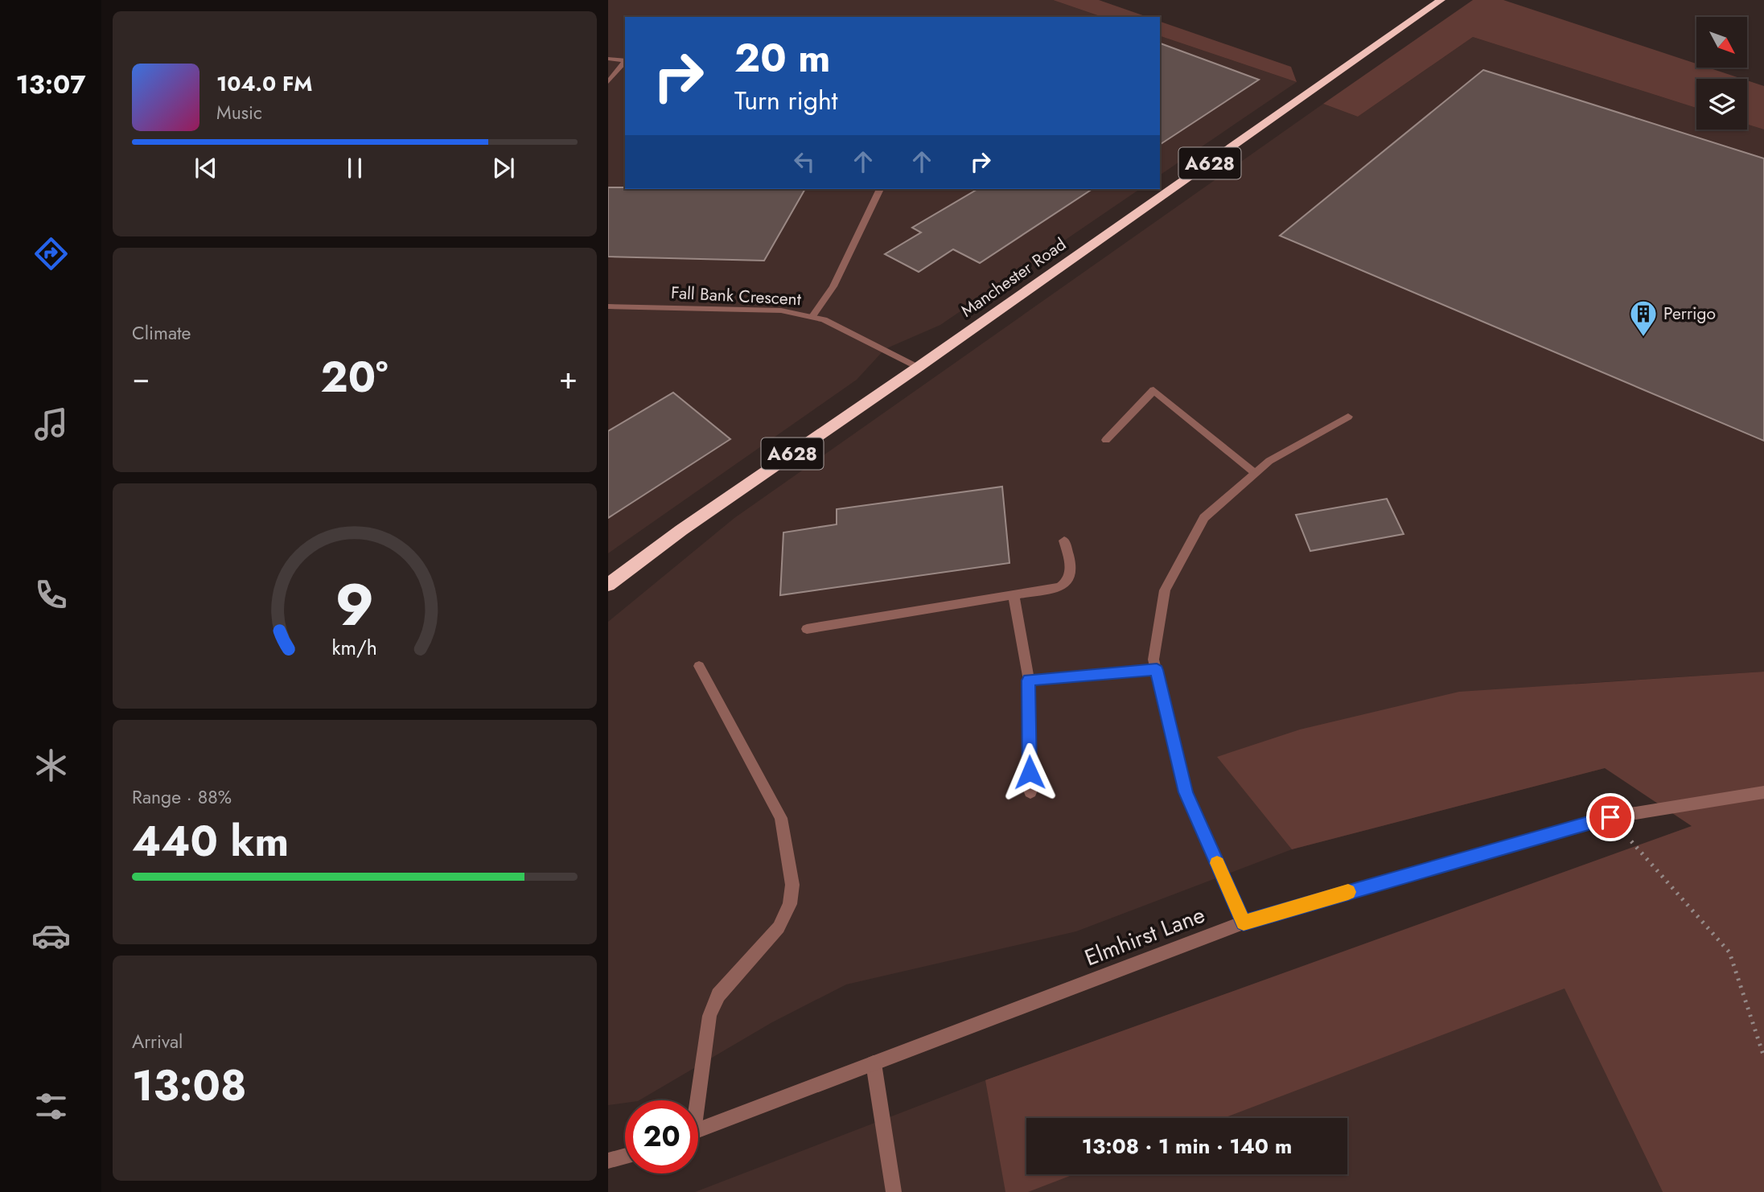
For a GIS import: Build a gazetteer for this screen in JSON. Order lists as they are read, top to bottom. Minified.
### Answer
{"streets":{"highway":["A628","Manchester Road"],"street":["Fall Bank Crescent","Elmhirst Lane"]},"crossings":[["Manchester Road","Fall Bank Crescent"]],"places":{"building":["Perrigo"]},"north":"bottom right","page":{"tabs":"13:07","turn":["20 m","Turn right"],"song":["104.0 FM","Music"],"tile":["Climate",["Range · 88%","440 km"],["Arrival","13:08"]],"heat":["−","20°","+"],"limit":"20","trip":"13:08 · 1 min · 140 m","gauge":["9","km/h"]}}
